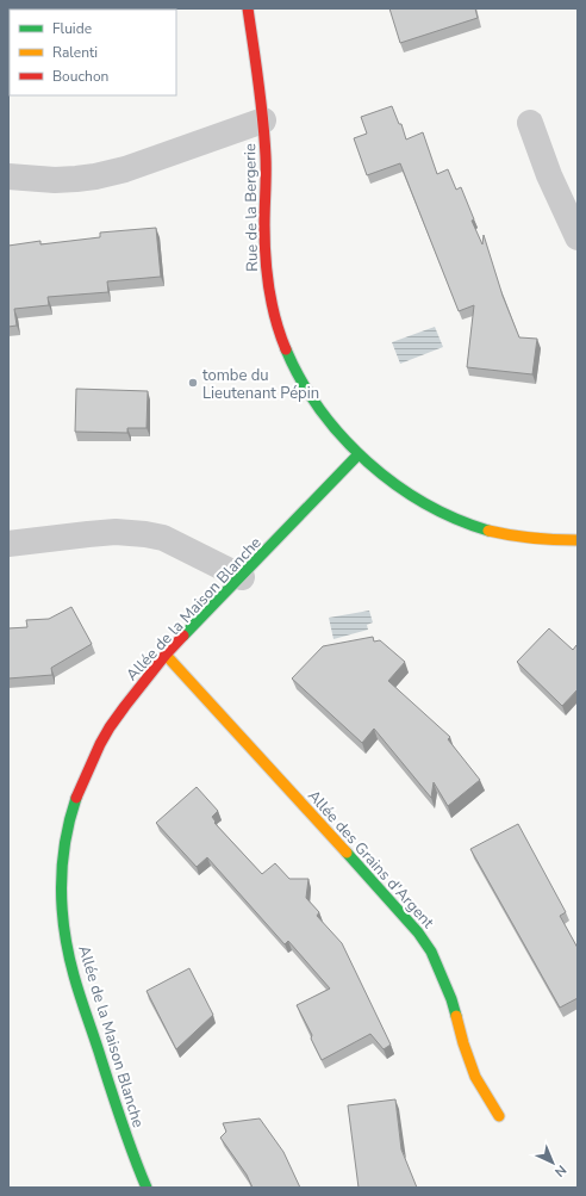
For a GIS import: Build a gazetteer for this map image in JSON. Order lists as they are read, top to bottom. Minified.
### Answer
{"streets":{"street":["Rue de la Bergerie","Allée de la Maison Blanche","Allée des Grains d'Argent"]},"crossings":[["Rue de la Bergerie","Allée de la Maison Blanche"],["Allée de la Maison Blanche","Allée des Grains d'Argent"]],"places":["tombe du Lieutenant Pépin"],"legend":["Fluide","Ralenti","Bouchon"],"north":"bottom right"}
